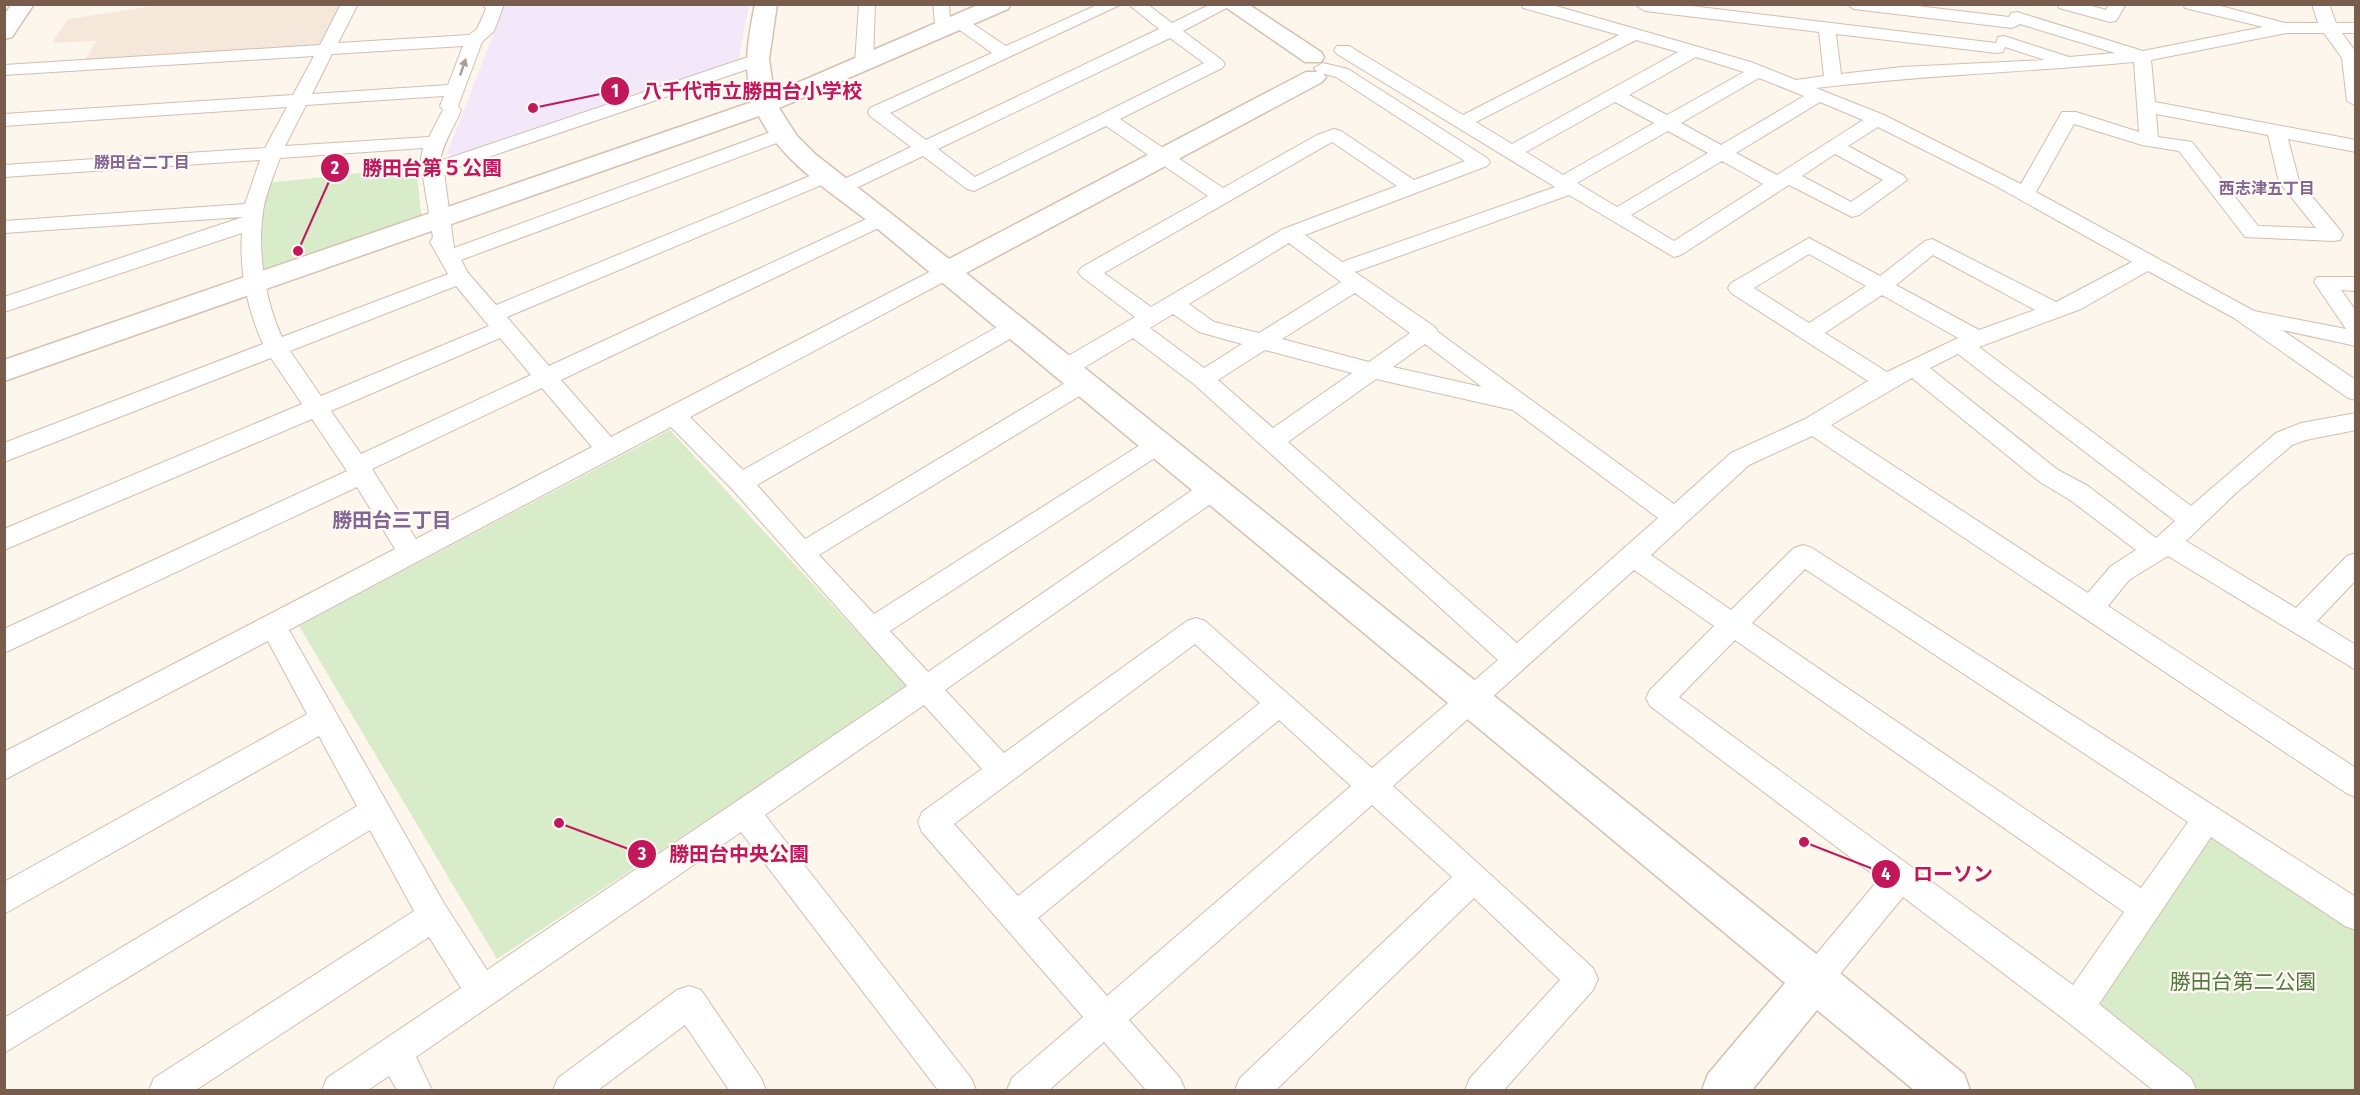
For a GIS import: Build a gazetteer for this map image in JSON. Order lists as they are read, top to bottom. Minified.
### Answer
{"districts":["勝田台二丁目","西志津五丁目","勝田台三丁目"],"parks":["勝田台第二公園"],"places":["八千代市立勝田台小学校","勝田台第５公園","勝田台中央公園","ローソン"]}
